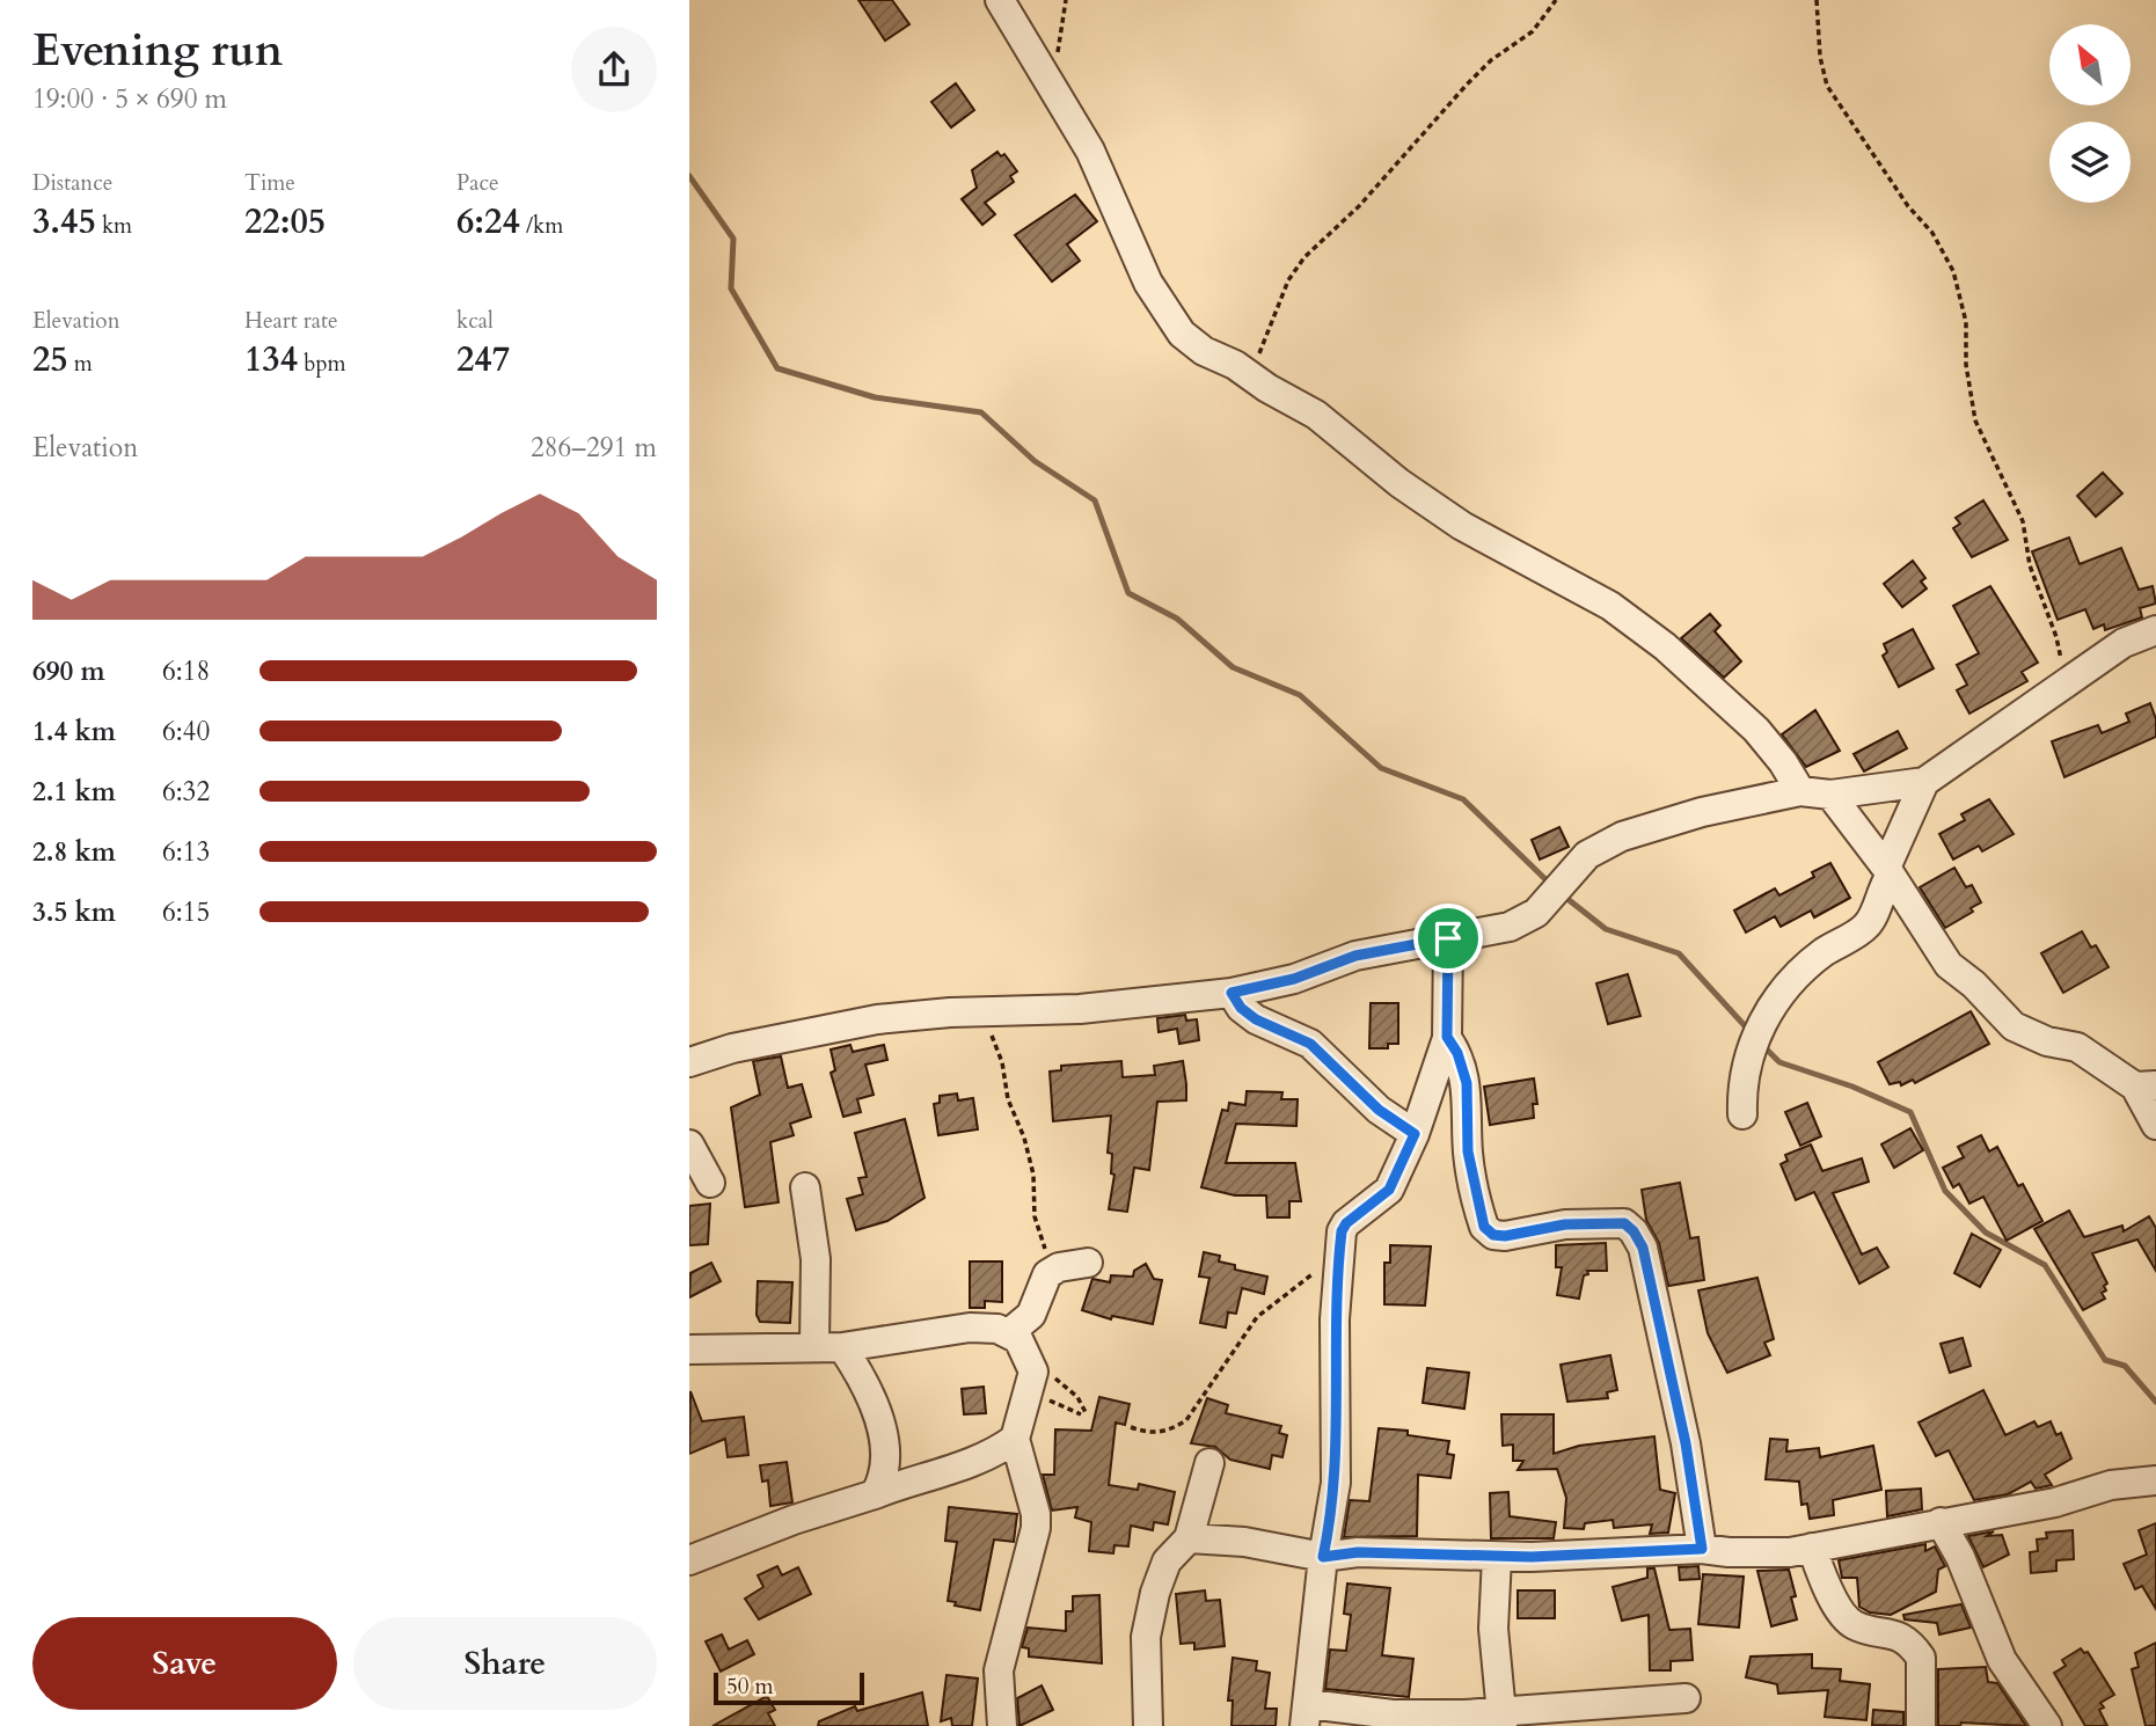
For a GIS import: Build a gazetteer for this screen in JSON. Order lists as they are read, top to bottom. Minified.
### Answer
{"scale_bar":"50 m","north":"top left","page":{"heading":["Evening run","19:00 · 5 × 690 m"],"stats":[["Distance","3.45 km"],["Time","22:05"],["Pace","6:24 /km"],["Elevation","25 m"],["Heart rate","134 bpm"],["kcal","247"]],"chart":["Elevation","286–291 m"],"list":[{"name":"690 m","note":"6:18"},{"name":"1.4 km","note":"6:40"},{"name":"2.1 km","note":"6:32"},{"name":"2.8 km","note":"6:13"},{"name":"3.5 km","note":"6:15"}],"buttons":["Save","Share"],"scale":"50 m"}}
